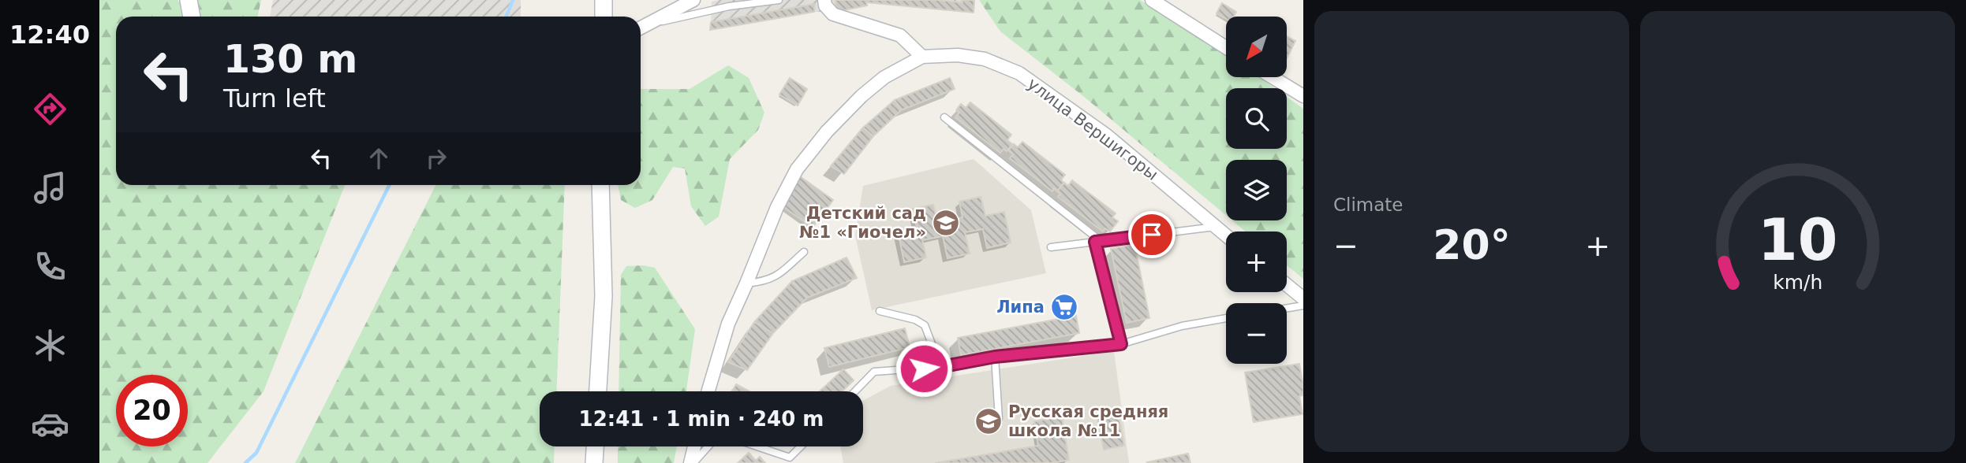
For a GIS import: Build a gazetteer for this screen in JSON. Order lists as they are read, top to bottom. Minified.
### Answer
{"streets":{"street":["улица Вершигоры"]},"places":{"school or university":["Детский сад №1 «Гиочел»","Русская средняя школа №11"],"supermarket":["Липа"]},"north":"bottom left","page":{"tabs":"12:40","tile":"Climate","map_buttons":["+","−"],"turn":["130 m","Turn left"],"heat":["−","20°","+"],"limit":"20","trip":"12:41 · 1 min · 240 m","gauge":["10","km/h"]}}
